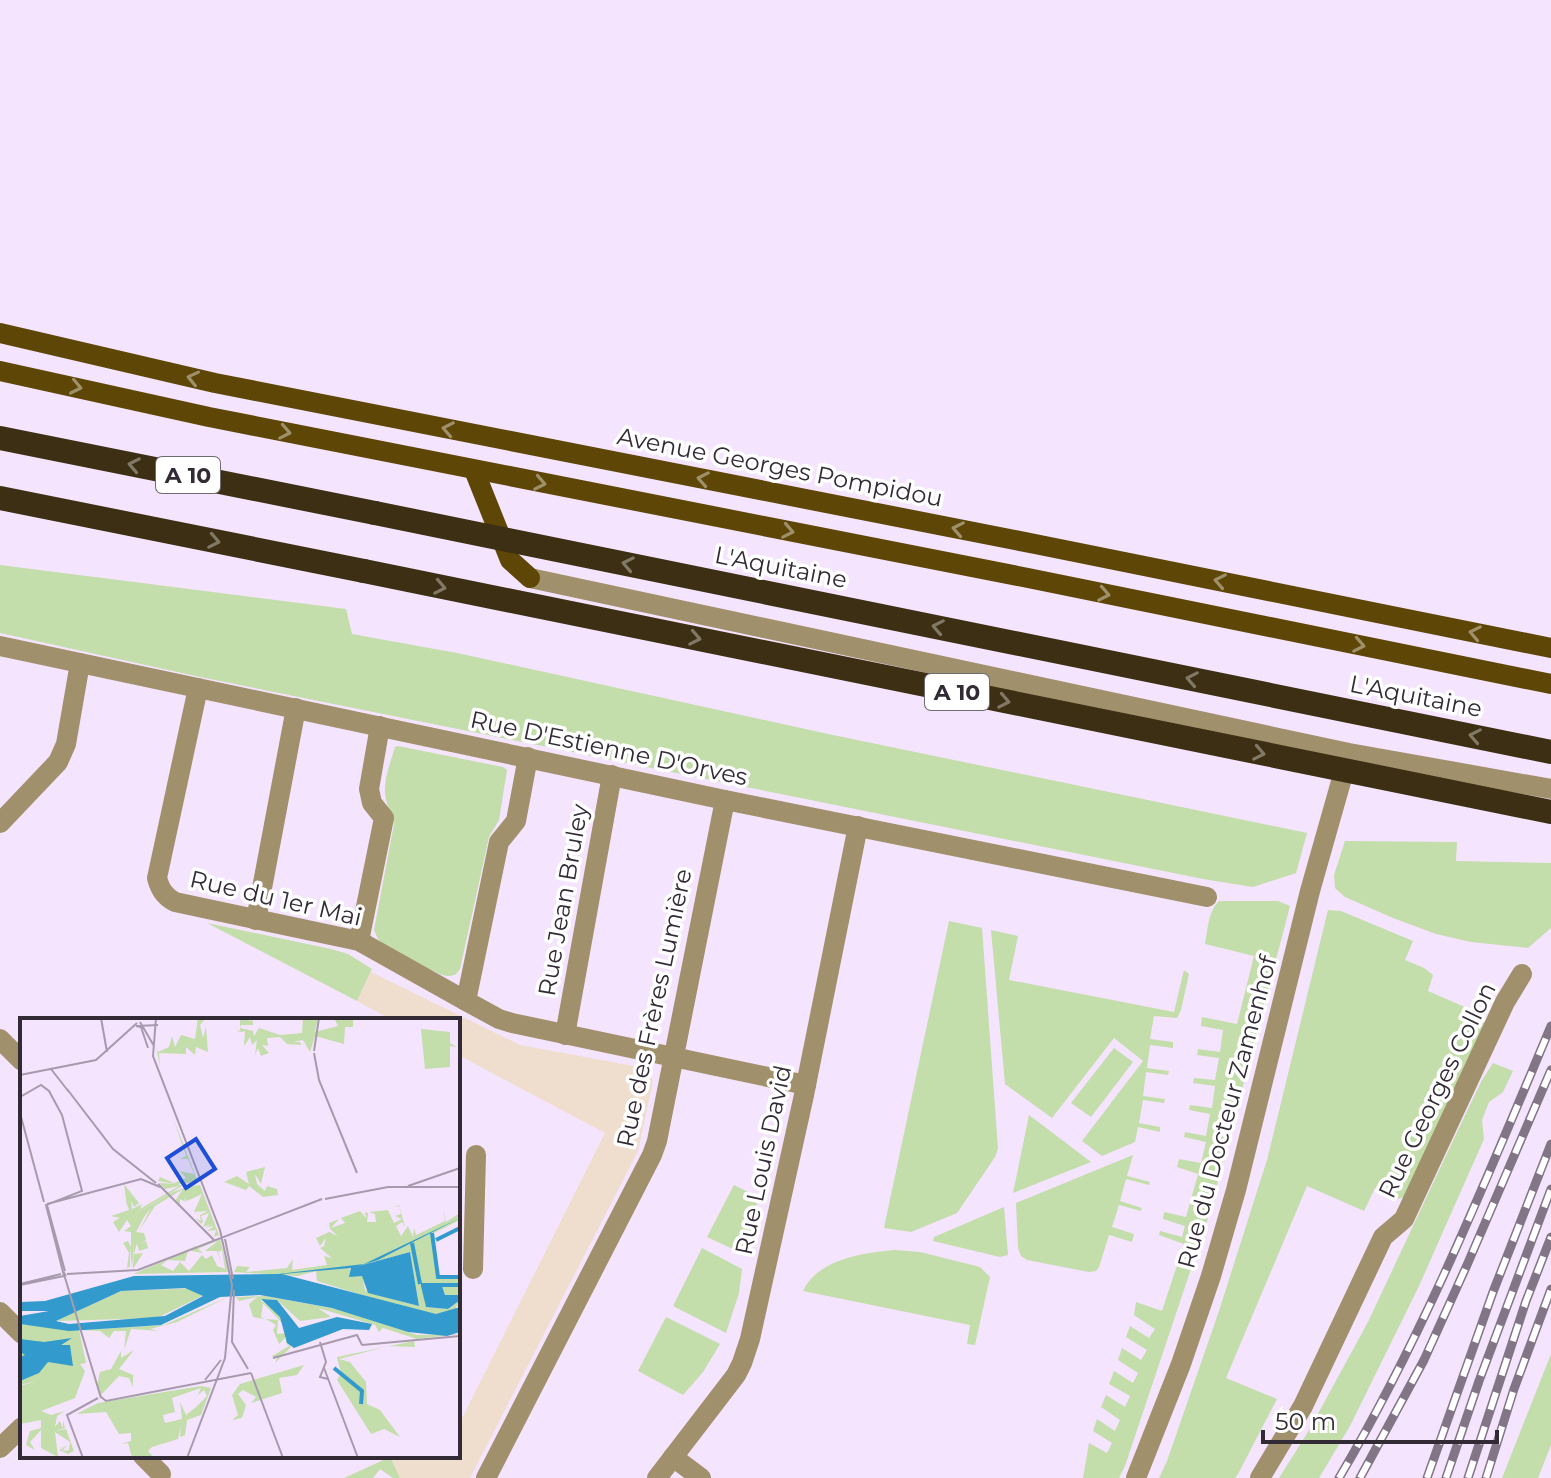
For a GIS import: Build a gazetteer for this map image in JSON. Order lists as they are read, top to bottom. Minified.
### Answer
{"streets":{"highway":["A 10","L'Aquitaine"],"main road":["Avenue Georges Pompidou"],"street":["Rue D'Estienne D'Orves","Rue du 1er Mai","Rue Jean Bruley","Rue des Frères Lumière","Rue Georges Collon","Rue du Docteur Zamenhof","Rue Louis David"]},"crossings":[["Rue D'Estienne D'Orves","Rue du 1er Mai"],["Rue D'Estienne D'Orves","Rue Jean Bruley"],["Rue D'Estienne D'Orves","Rue des Frères Lumière"],["Rue D'Estienne D'Orves","Rue Louis David"],["Rue du 1er Mai","Rue Jean Bruley"],["Rue du 1er Mai","Rue des Frères Lumière"],["Rue du 1er Mai","Rue Louis David"]],"scale_bar":"50 m"}
